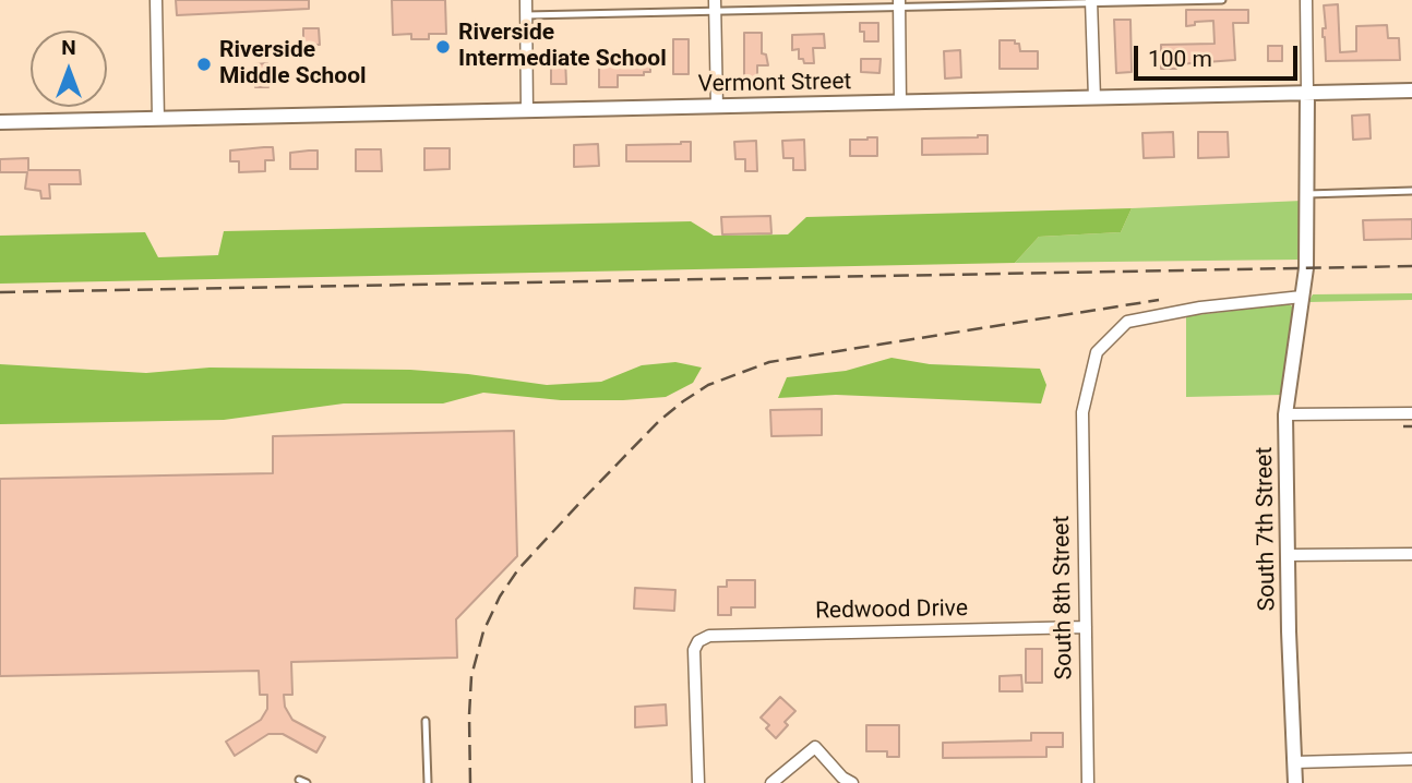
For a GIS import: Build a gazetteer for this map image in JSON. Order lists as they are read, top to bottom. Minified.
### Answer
{"streets":{"street":["Vermont Street","South 7th Street","South 8th Street","Redwood Drive"]},"crossings":[["Vermont Street","South 7th Street"],["South 7th Street","South 8th Street"],["South 8th Street","Redwood Drive"]],"places":["Riverside Intermediate School","Riverside Middle School"],"scale_bar":"100 m","north":"top"}
